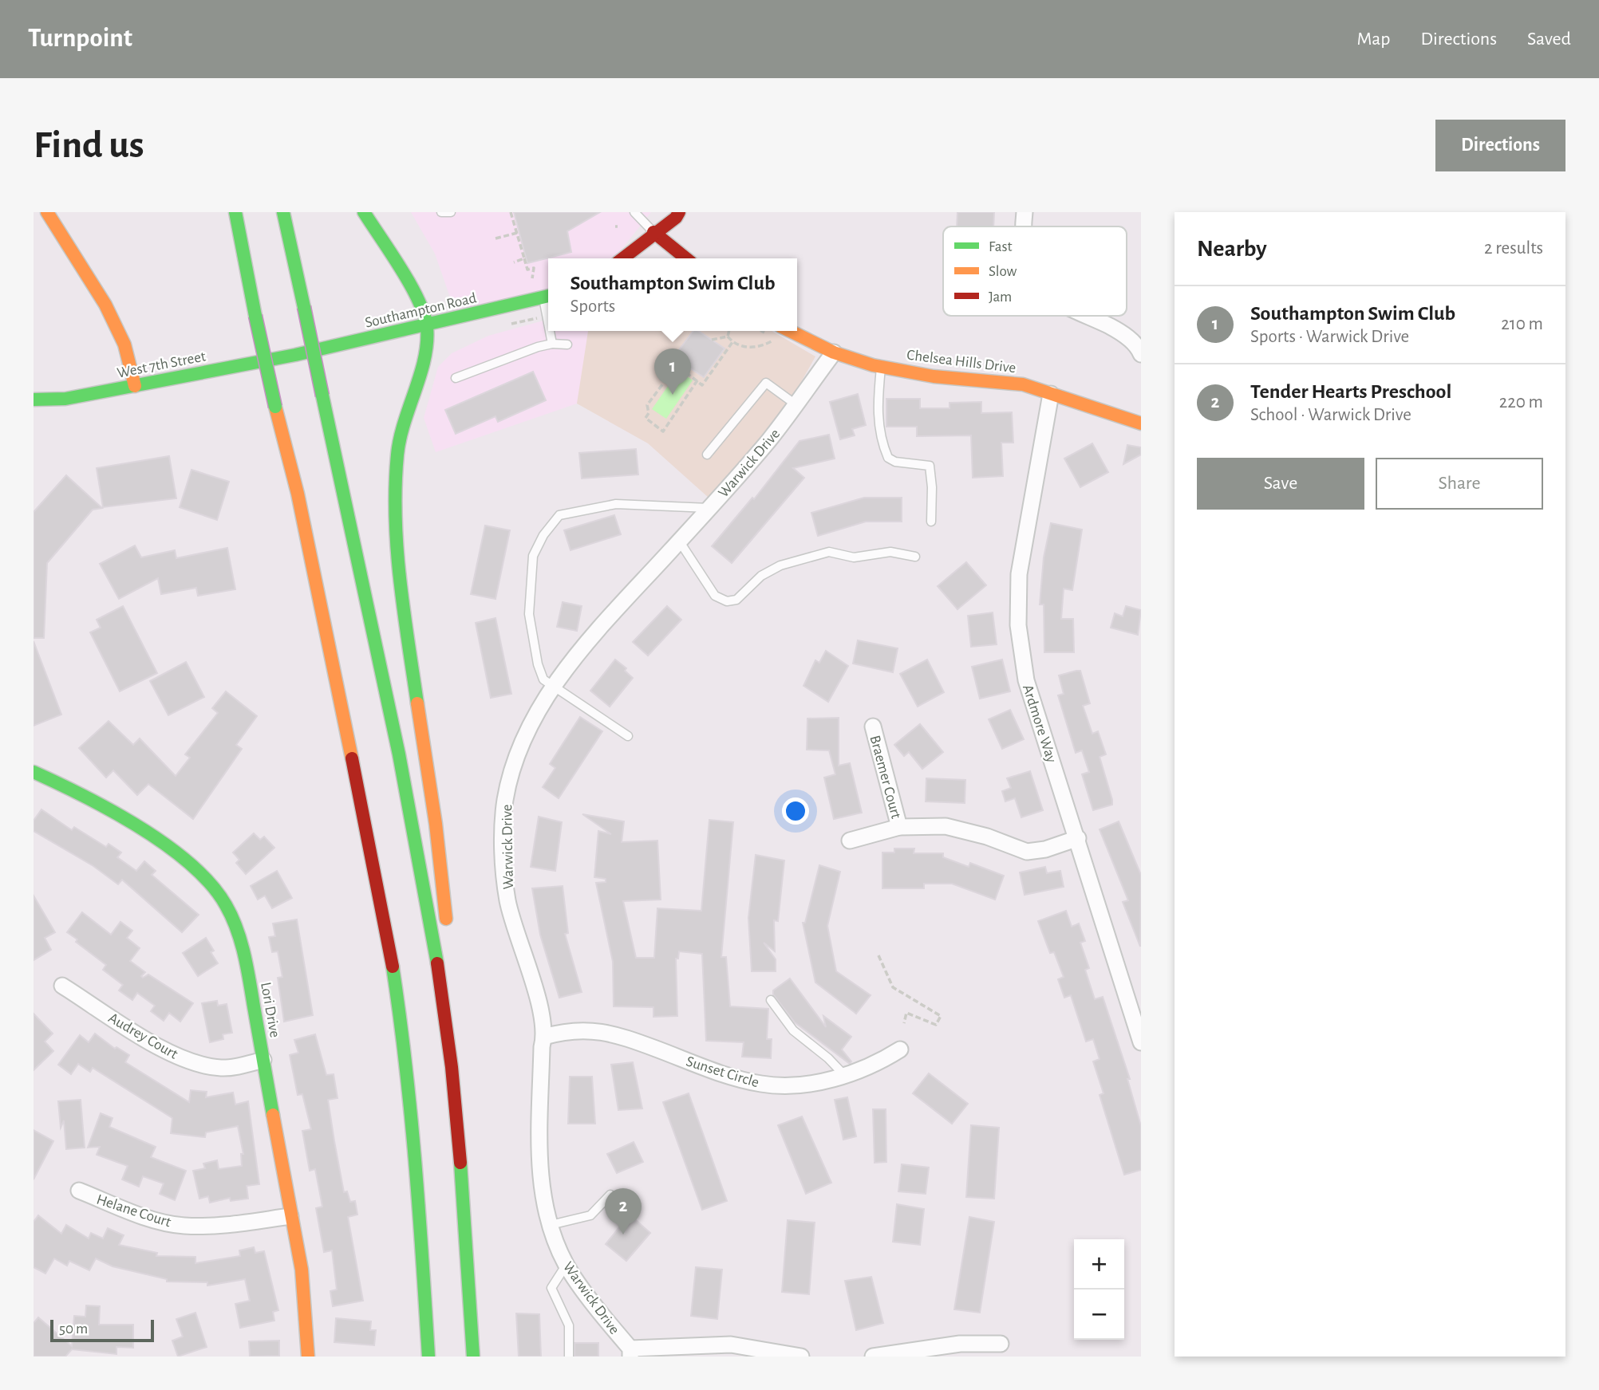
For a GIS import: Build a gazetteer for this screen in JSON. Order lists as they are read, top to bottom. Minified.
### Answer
{"streets":{"main road":["Southampton Road","Chelsea Hills Drive","West 7th Street","Lori Drive"],"street":["Warwick Drive","Ardmore Way","Braemer Court","Audrey Court","Sunset Circle","Helane Court"]},"crossings":[["Southampton Road","West 7th Street"],["Chelsea Hills Drive","Warwick Drive"],["Chelsea Hills Drive","Ardmore Way"],["Warwick Drive","Sunset Circle"],["Lori Drive","Audrey Court"],["Lori Drive","Helane Court"]],"legend":["Fast","Slow","Jam"],"scale_bar":"50 m","page":{"header":"Turnpoint","nav":["Map","Directions","Saved"],"buttons":["Directions",["Save","Share"]],"title":"Find us","heading":["Nearby","2 results"],"popup":["Southampton Swim Club","Sports"],"list":[{"mark":"1","name":"Southampton Swim Club","note":"Sports · Warwick Drive","value":"210 m"},{"mark":"2","name":"Tender Hearts Preschool","note":"School · Warwick Drive","value":"220 m"}],"pins":["1","2"],"map_buttons":["+","−"],"scale":"50 m"}}
